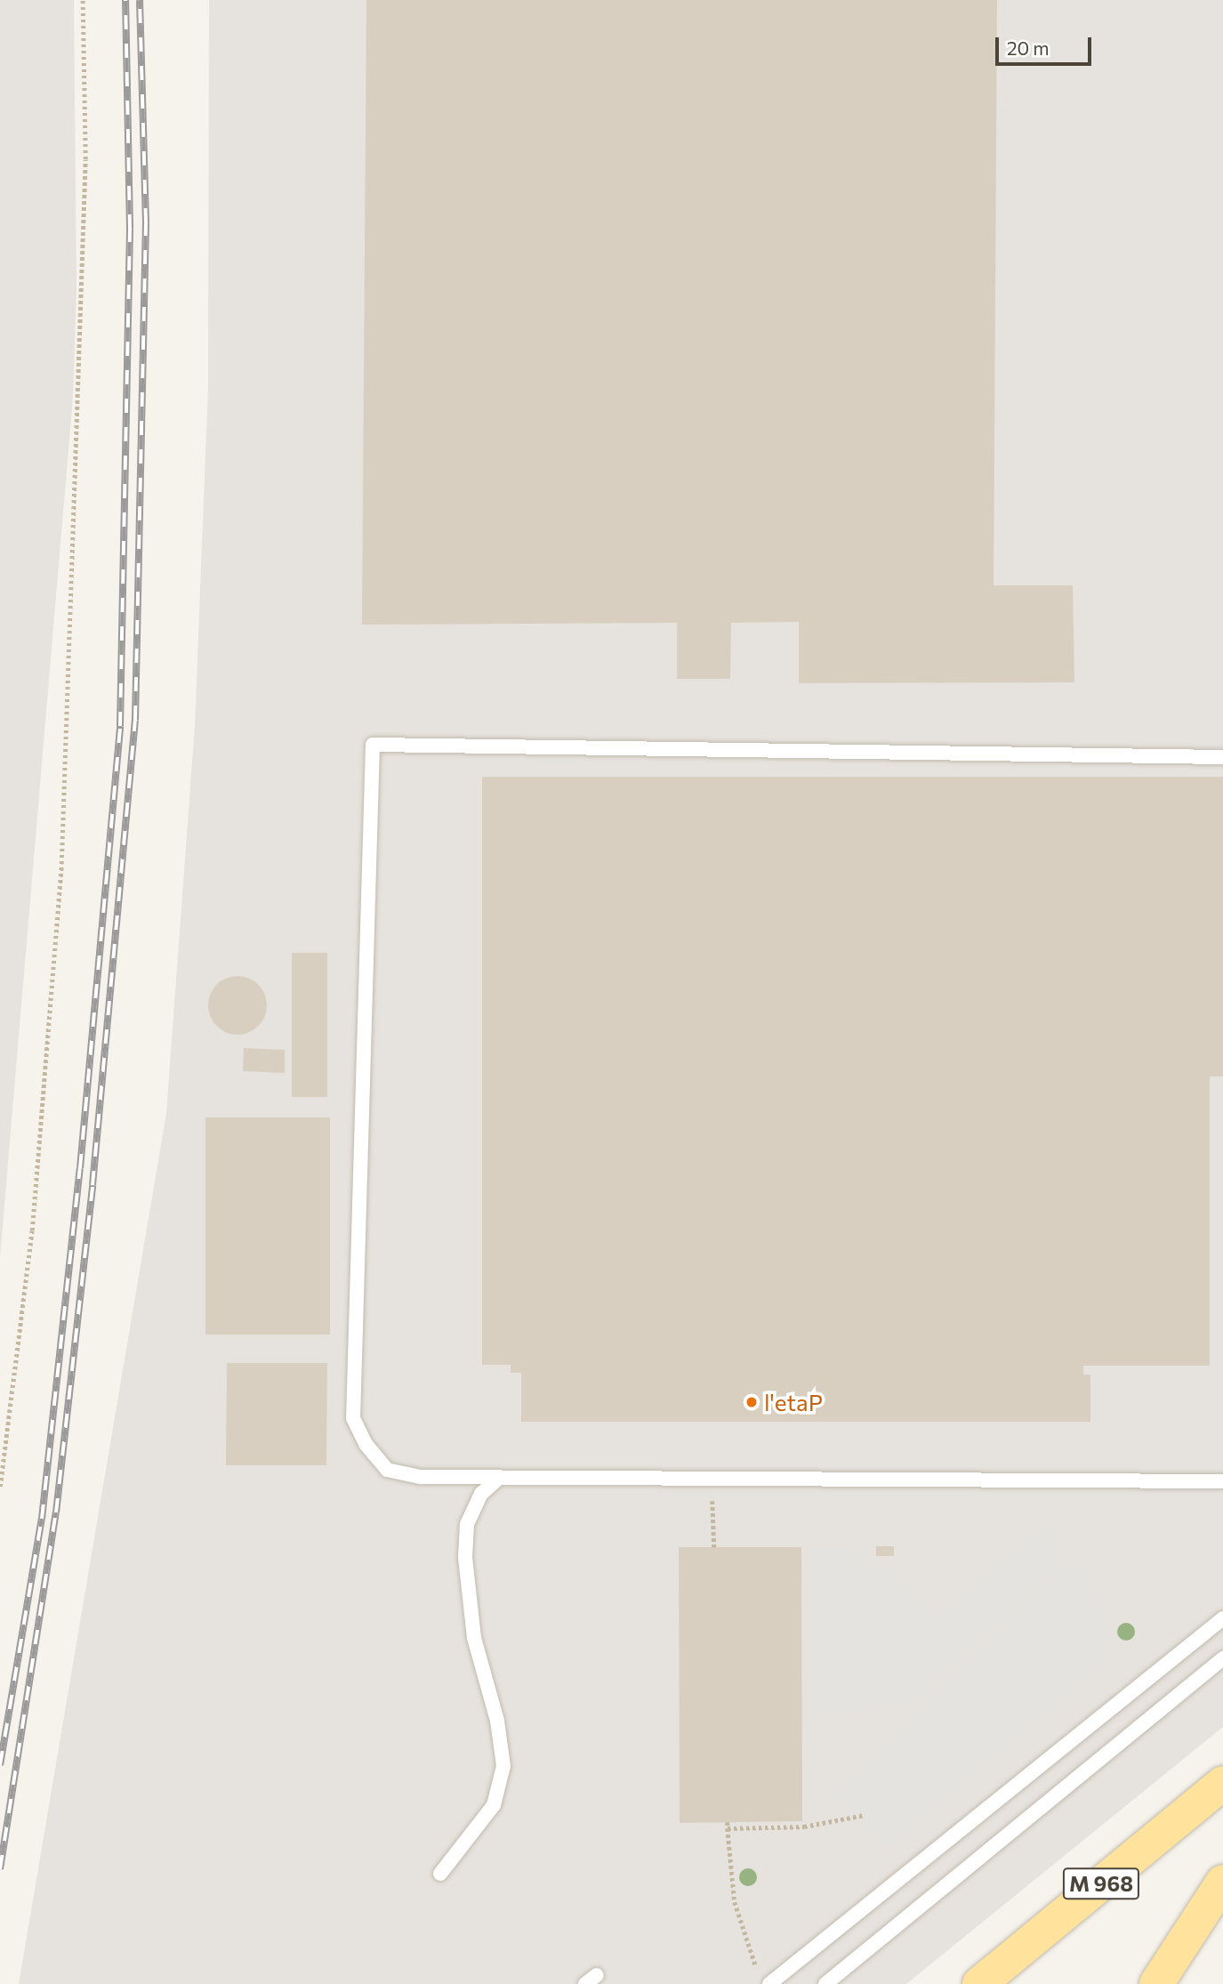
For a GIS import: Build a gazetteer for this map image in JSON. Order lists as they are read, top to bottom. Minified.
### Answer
{"streets":{"main road":["M 968"]},"places":["l'etaP"],"scale_bar":"20 m"}
